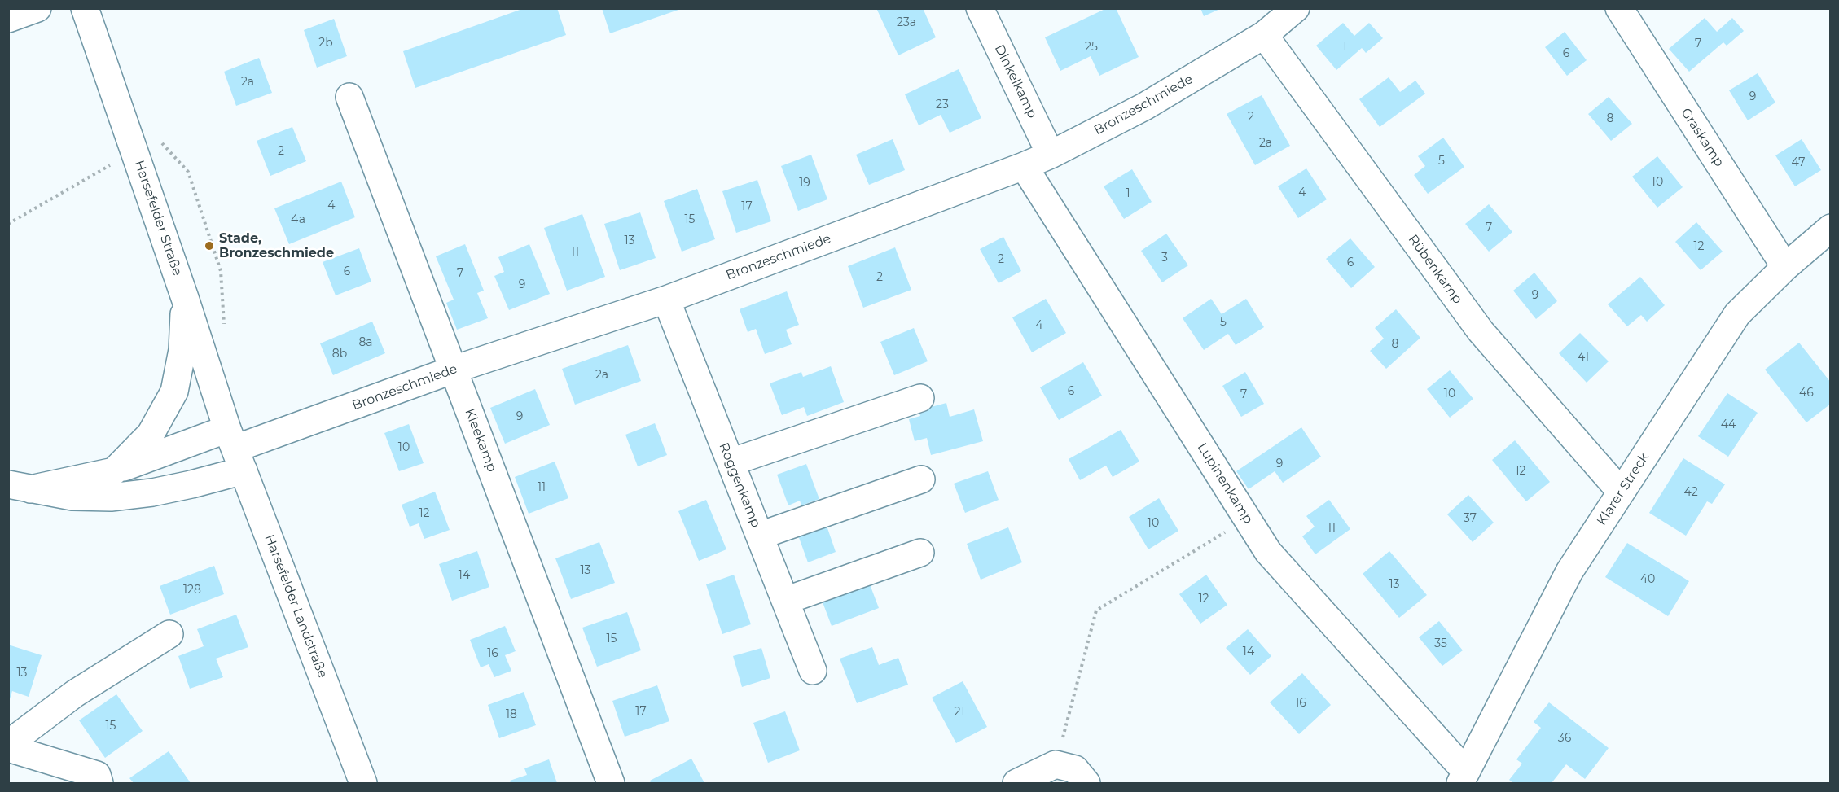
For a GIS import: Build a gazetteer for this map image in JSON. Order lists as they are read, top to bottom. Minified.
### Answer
{"streets":{"street":["Dinkelkamp","Bronzeschmiede","Graskamp","Harsefelder Straße","Rübenkamp","Kleekamp","Lupinenkamp","Roggenkamp","Klarer Streck","Harsefelder Landstraße"]},"crossings":[["Dinkelkamp","Bronzeschmiede"],["Bronzeschmiede","Harsefelder Straße"],["Bronzeschmiede","Rübenkamp"],["Bronzeschmiede","Kleekamp"],["Bronzeschmiede","Lupinenkamp"],["Bronzeschmiede","Roggenkamp"],["Bronzeschmiede","Harsefelder Landstraße"],["Graskamp","Klarer Streck"],["Harsefelder Straße","Harsefelder Landstraße"],["Rübenkamp","Klarer Streck"],["Lupinenkamp","Klarer Streck"]],"places":["Stade, Bronzeschmiede"],"house_numbers":["23a","2b","7","25","1","6","2a","9","23","2","8","2a","2","5","47","10","19","4","1","4","17","4a","15","7","13","12","11","3","2","6","6","7","2","9","9","5","4","8a","8","8b","41","2a","6","46","10","7","9","44","10","9","12","11","42","12","37","10","11","13","14","40","13","128","12","15","35","14","16","13","16","17","21","18","15","36"]}
